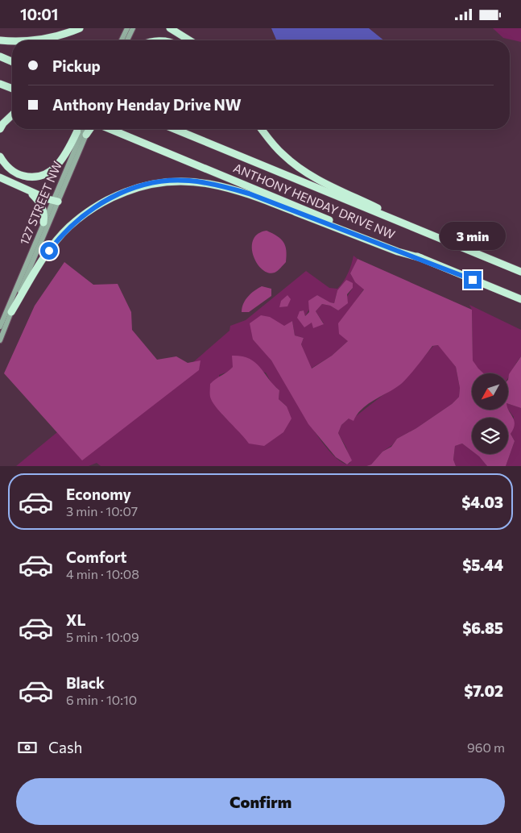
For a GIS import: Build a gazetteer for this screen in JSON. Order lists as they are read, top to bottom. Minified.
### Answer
{"streets":{"highway":["ANTHONY HENDAY DRIVE NW"],"main road":["127 STREET NW"]},"north":"bottom left","page":{"status":"10:01","banner":["Pickup","Anthony Henday Drive NW"],"bubble":"3 min","list":[{"name":"Economy","note":"3 min · 10:07","value":"$4.03"},{"name":"Comfort","note":"4 min · 10:08","value":"$5.44"},{"name":"XL","note":"5 min · 10:09","value":"$6.85"},{"name":"Black","note":"6 min · 10:10","value":"$7.02"}],"pay":["Cash","960 m"],"buttons":"Confirm"}}
